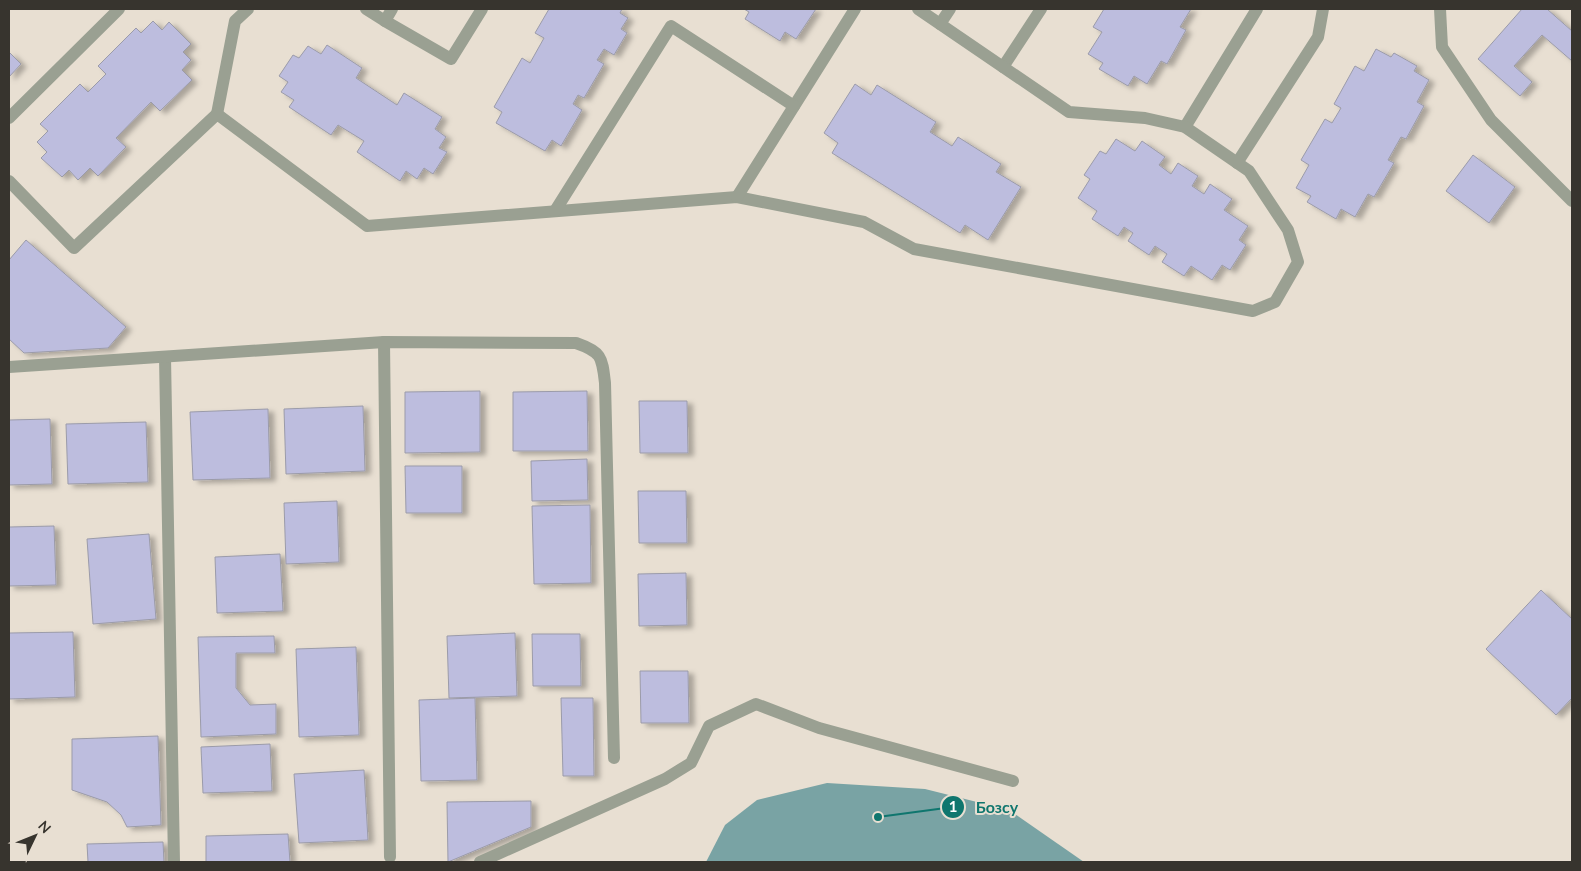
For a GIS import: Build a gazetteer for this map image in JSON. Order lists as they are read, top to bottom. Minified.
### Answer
{"places":["Бозсу"],"north":"top right"}
